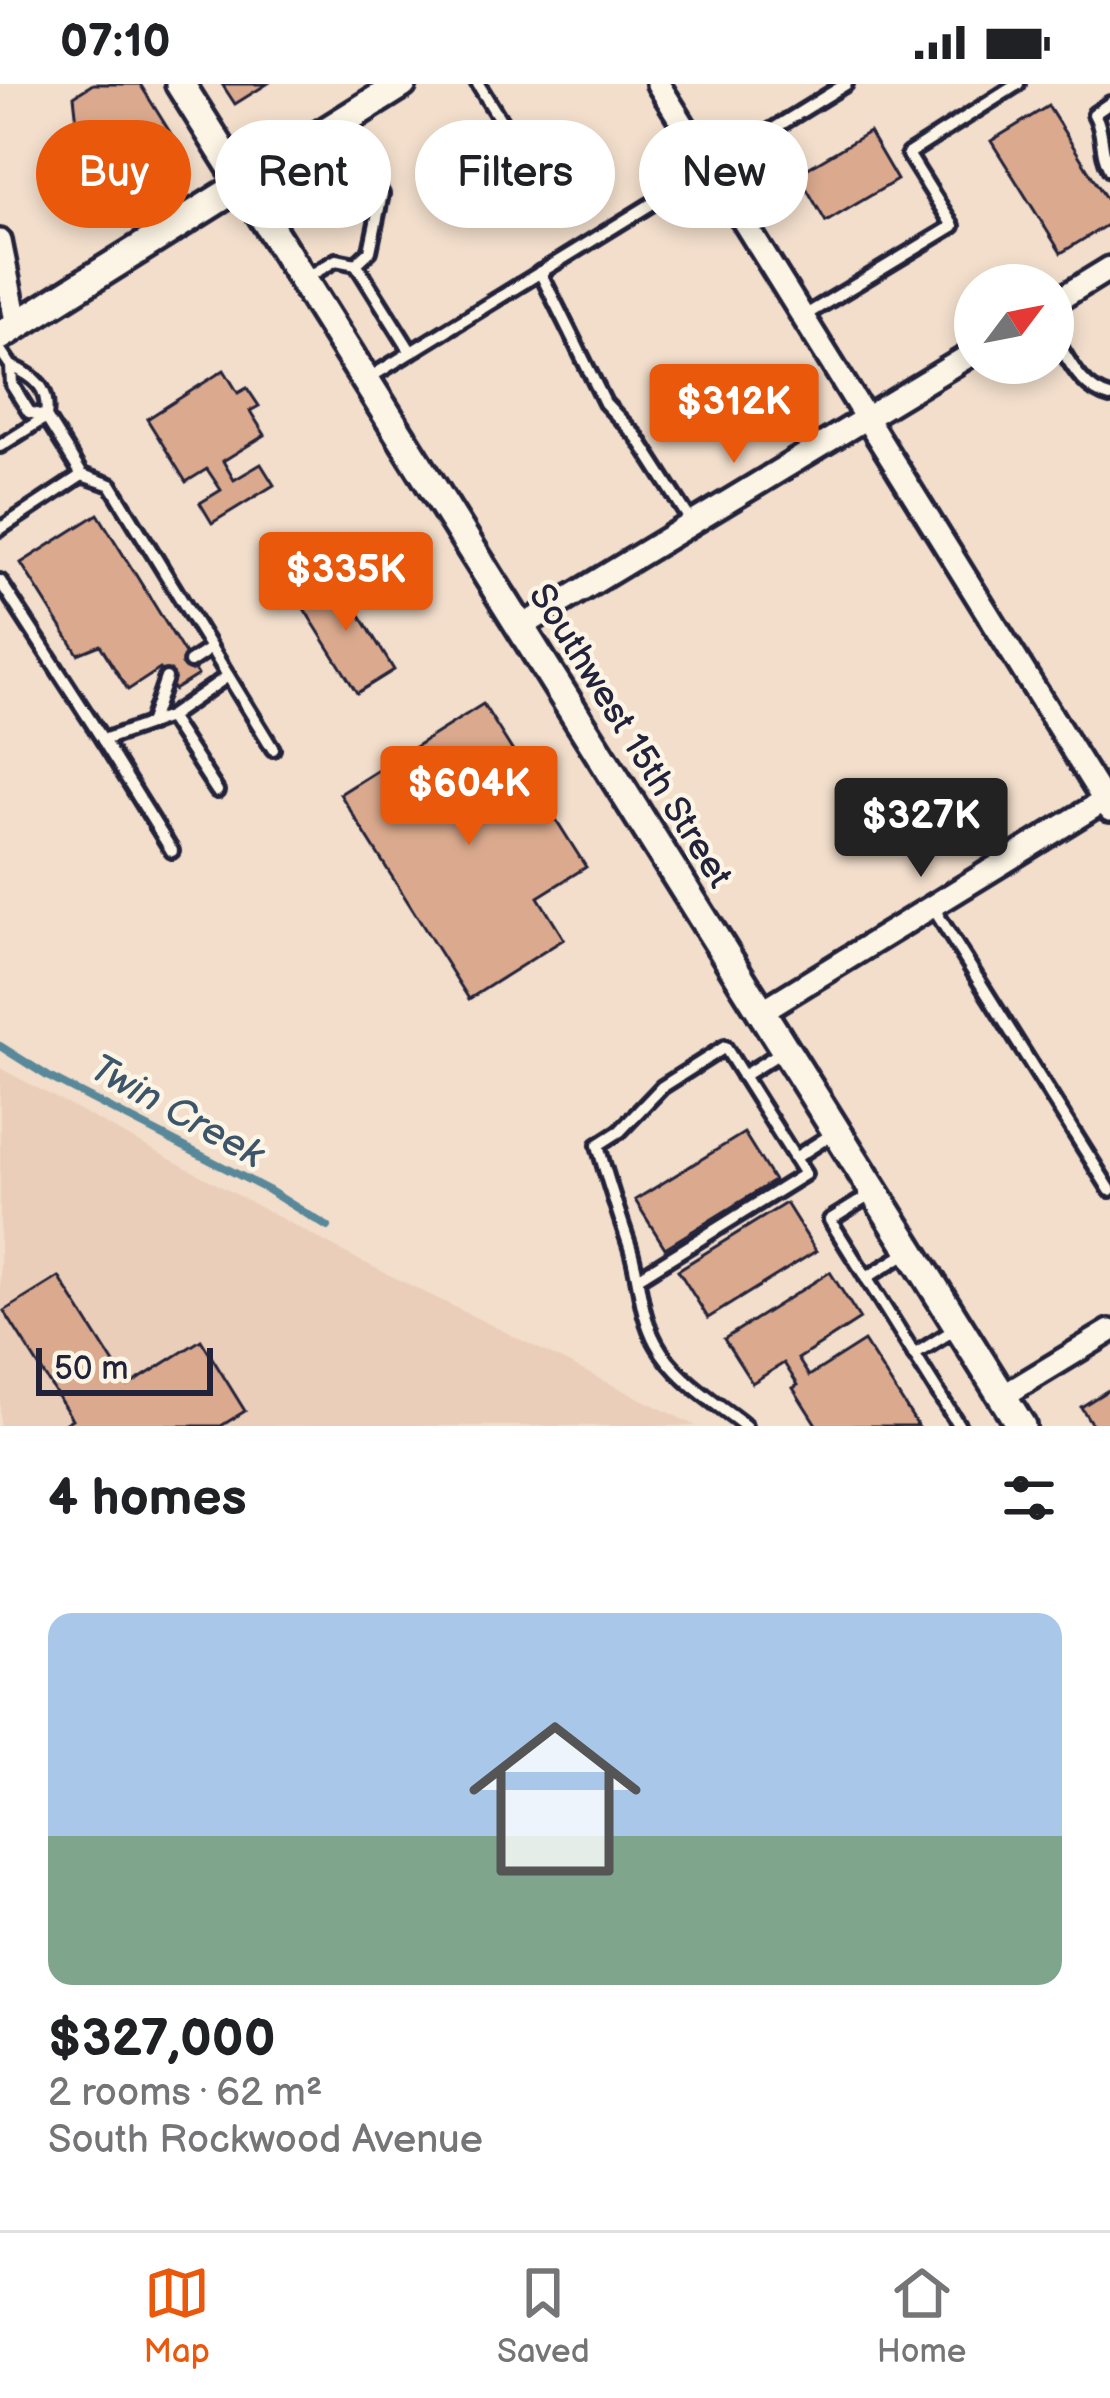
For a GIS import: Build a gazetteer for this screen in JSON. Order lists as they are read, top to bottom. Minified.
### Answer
{"streets":{"main road":["Southwest 15th Street"]},"water":["Twin Creek"],"scale_bar":"50 m","north":"top right","page":{"status":"07:10","chip":["Buy","Rent","Filters","New"],"price":["$312K","$335K","$604K","$327K"],"scale":"50 m","heading":"4 homes","list":[{"name":"$327,000","note":"2 rooms · 62 m² · South Rockwood Avenue"}],"tabs":["Map","Saved","Home"]}}
